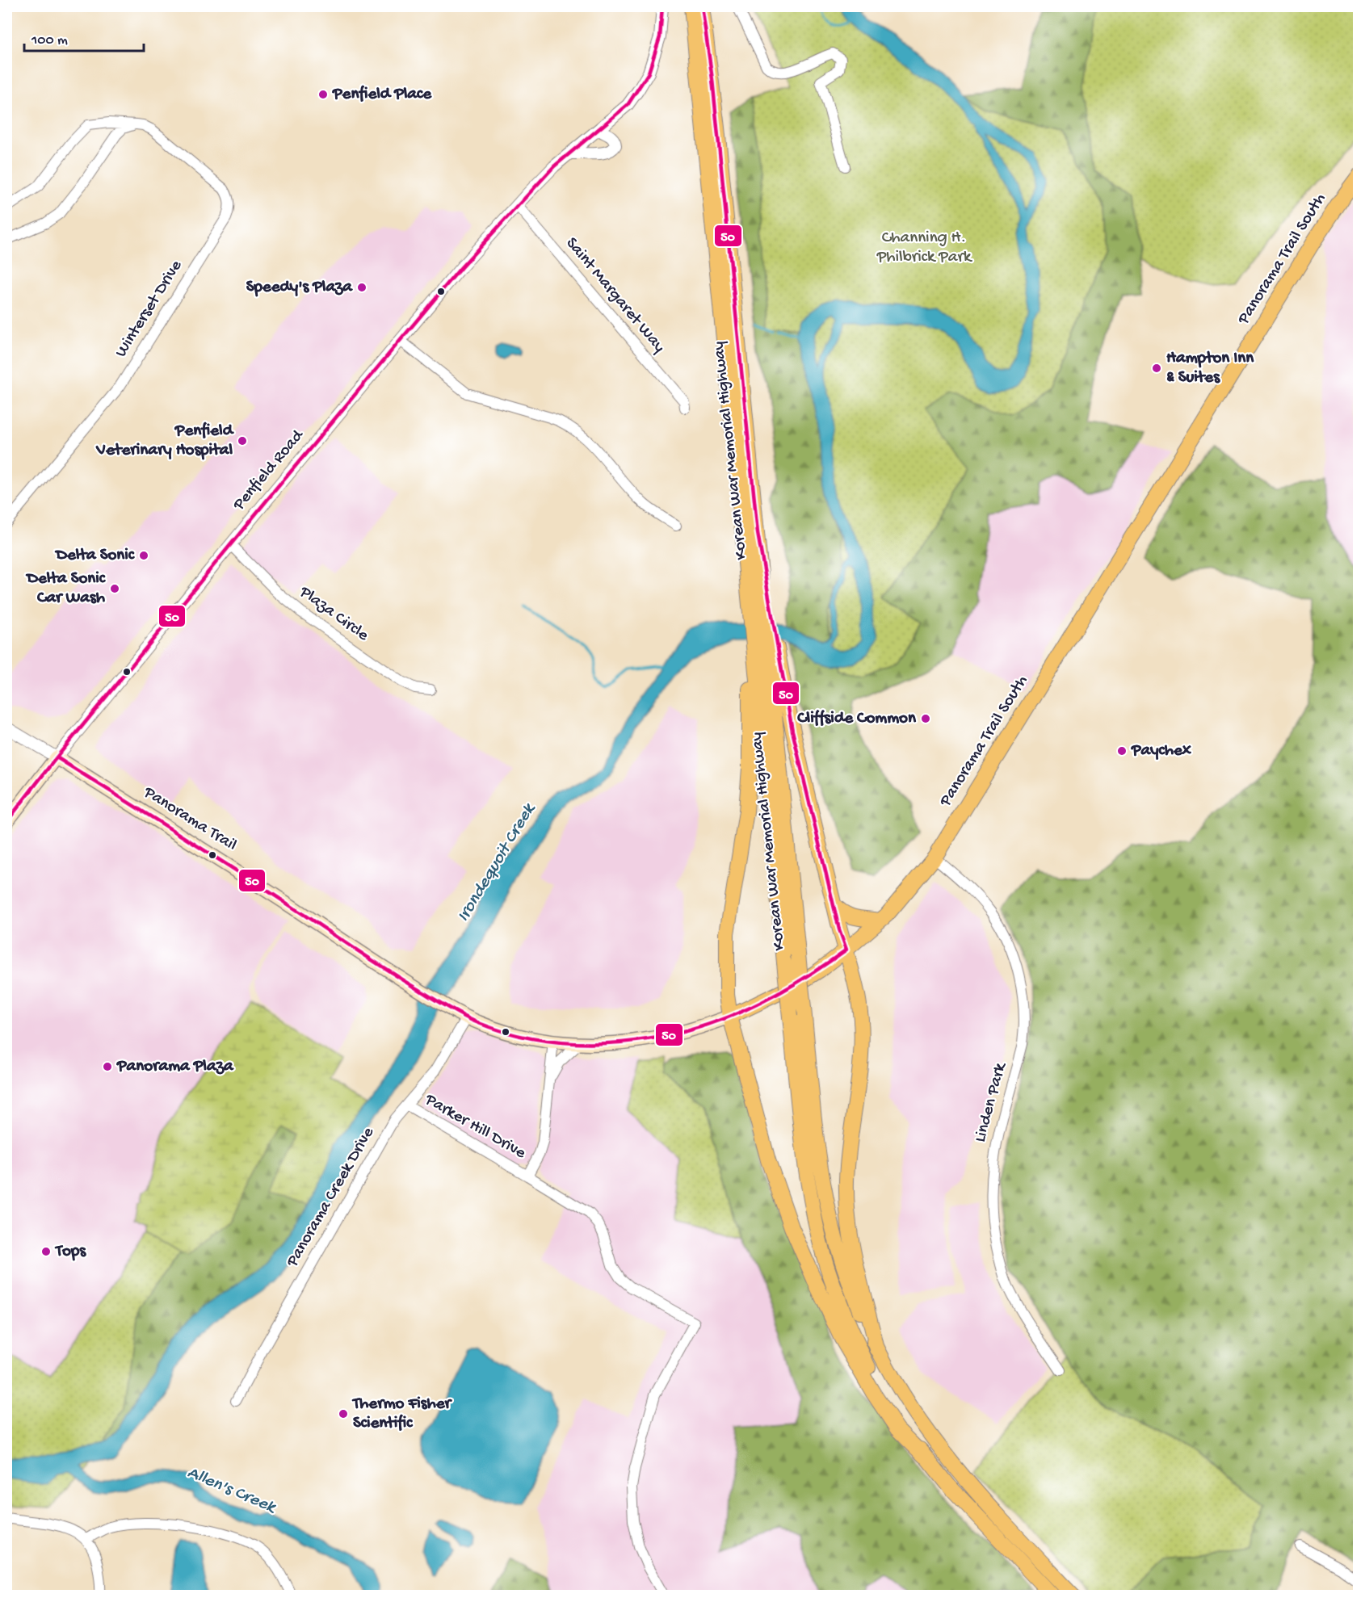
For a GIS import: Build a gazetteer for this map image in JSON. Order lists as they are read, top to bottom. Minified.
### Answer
{"streets":{"main road":["Panorama Trail South","Korean War Memorial Highway","Penfield Road","Panorama Trail"],"street":["Saint Margaret Way","Winterset Drive","Plaza Circle","Linden Park","Parker Hill Drive","Panorama Creek Drive"]},"crossings":[["Panorama Trail South","Panorama Trail"],["Panorama Trail South","Linden Park"],["Panorama Trail South","Parker Hill Drive"],["Panorama Trail South","Panorama Creek Drive"],["Saint Margaret Way","Penfield Road"],["Penfield Road","Plaza Circle"],["Penfield Road","Panorama Trail"],["Parker Hill Drive","Panorama Creek Drive"]],"water":["Irondequoit Creek","Allen's Creek"],"parks":["Channing H. Philbrick Park"],"places":["Penfield Place","Speedy's Plaza","Hampton Inn & Suites","Penfield Veterinary Hospital","Delta Sonic","Delta Sonic Car Wash","Cliffside Common","Paychex","Panorama Plaza","Tops","Thermo Fisher Scientific"],"lines":["transit line 50"],"scale_bar":"100 m"}
